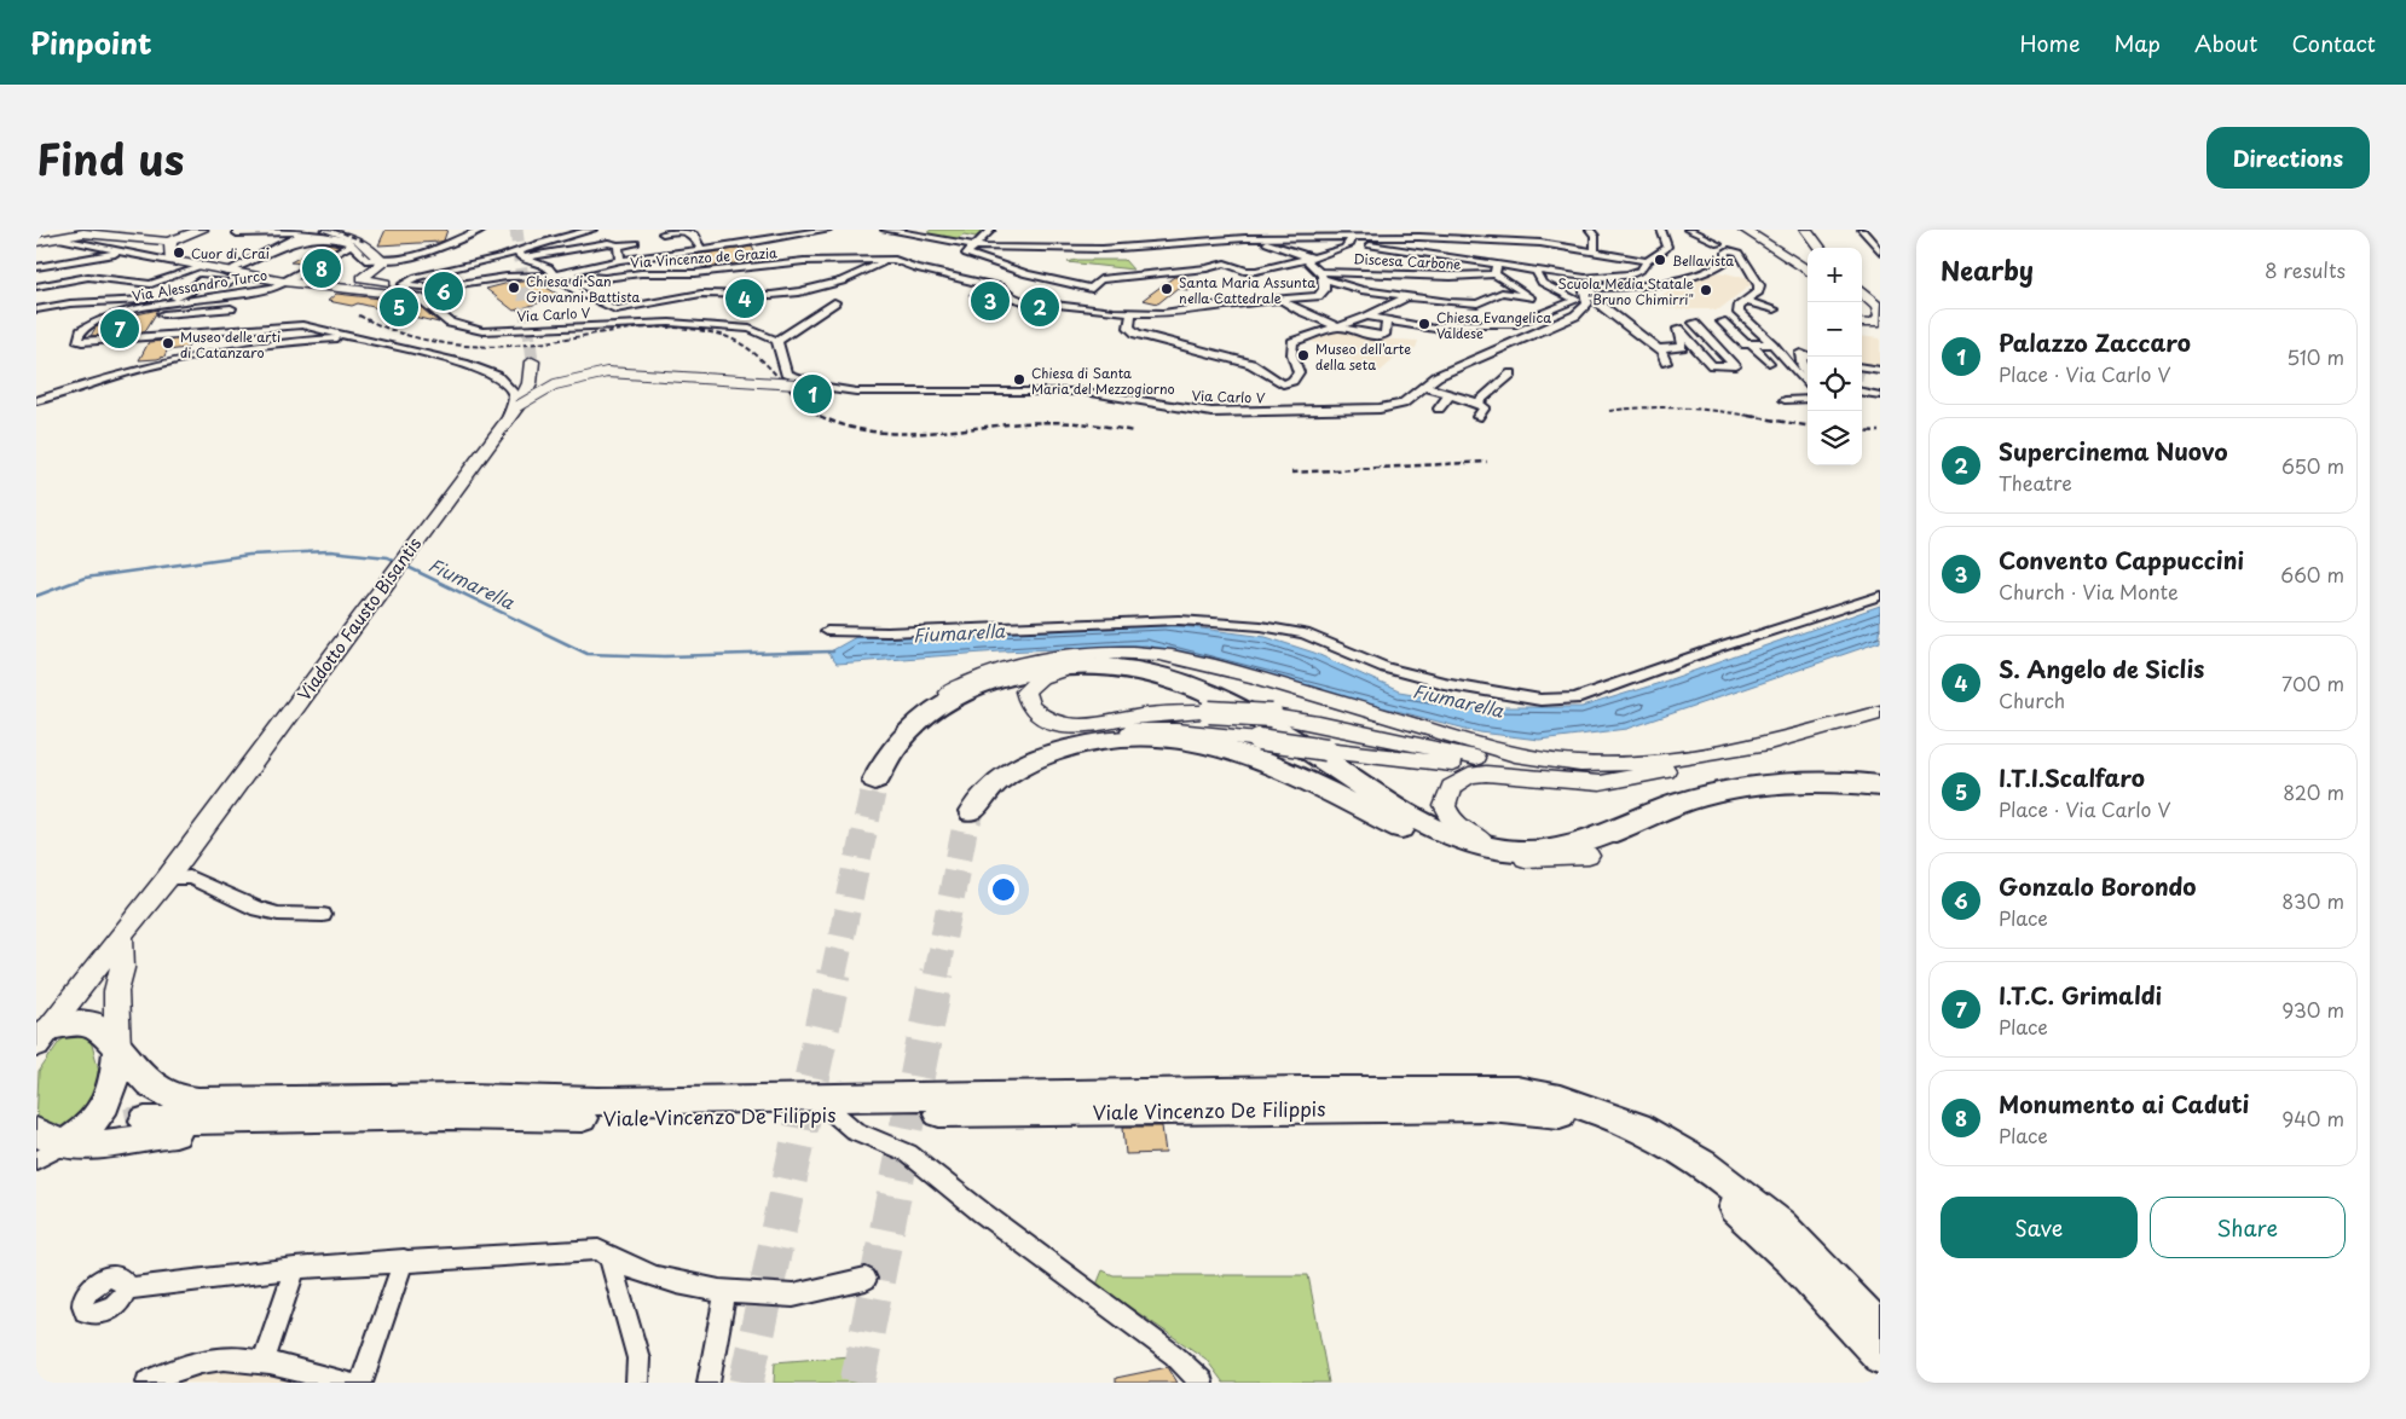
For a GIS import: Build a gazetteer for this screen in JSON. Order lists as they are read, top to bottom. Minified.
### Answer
{"streets":{"main road":["Viadotto Fausto Bisantis","Viale Vincenzo De Filippis"],"street":["Via Vincenzo de Grazia","Discesa Carbone","Via Alessandro Turco","Via Carlo V"]},"crossings":[["Viadotto Fausto Bisantis","Viale Vincenzo De Filippis"]],"water":["Fiumarella"],"places":["Cuor di Crai","Bellavista","Chiesa di San Giovanni Battista","Santa Maria Assunta nella Cattedrale","Scuola Media Statale \"Bruno Chimirri\"","Chiesa Evangelica Valdese","Museo delle arti di Catanzaro","Museo dell'arte della seta","Chiesa di Santa Maria del Mezzogiorno"],"page":{"header":"Pinpoint","nav":["Home","Map","About","Contact"],"title":"Find us","buttons":["Directions",["Save","Share"]],"heading":["Nearby","8 results"],"pins":["8","6","4","3","2","5","7","1"],"map_buttons":["+","−"],"list":[{"mark":"1","name":"Palazzo Zaccaro","note":"Place · Via Carlo V","value":"510 m"},{"mark":"2","name":"Supercinema Nuovo","note":"Theatre","value":"650 m"},{"mark":"3","name":"Convento Cappuccini","note":"Church · Via Monte","value":"660 m"},{"mark":"4","name":"S. Angelo de Siclis","note":"Church","value":"700 m"},{"mark":"5","name":"I.T.I.Scalfaro","note":"Place · Via Carlo V","value":"820 m"},{"mark":"6","name":"Gonzalo Borondo","note":"Place","value":"830 m"},{"mark":"7","name":"I.T.C. Grimaldi","note":"Place","value":"930 m"},{"mark":"8","name":"Monumento ai Caduti","note":"Place","value":"940 m"}]}}
